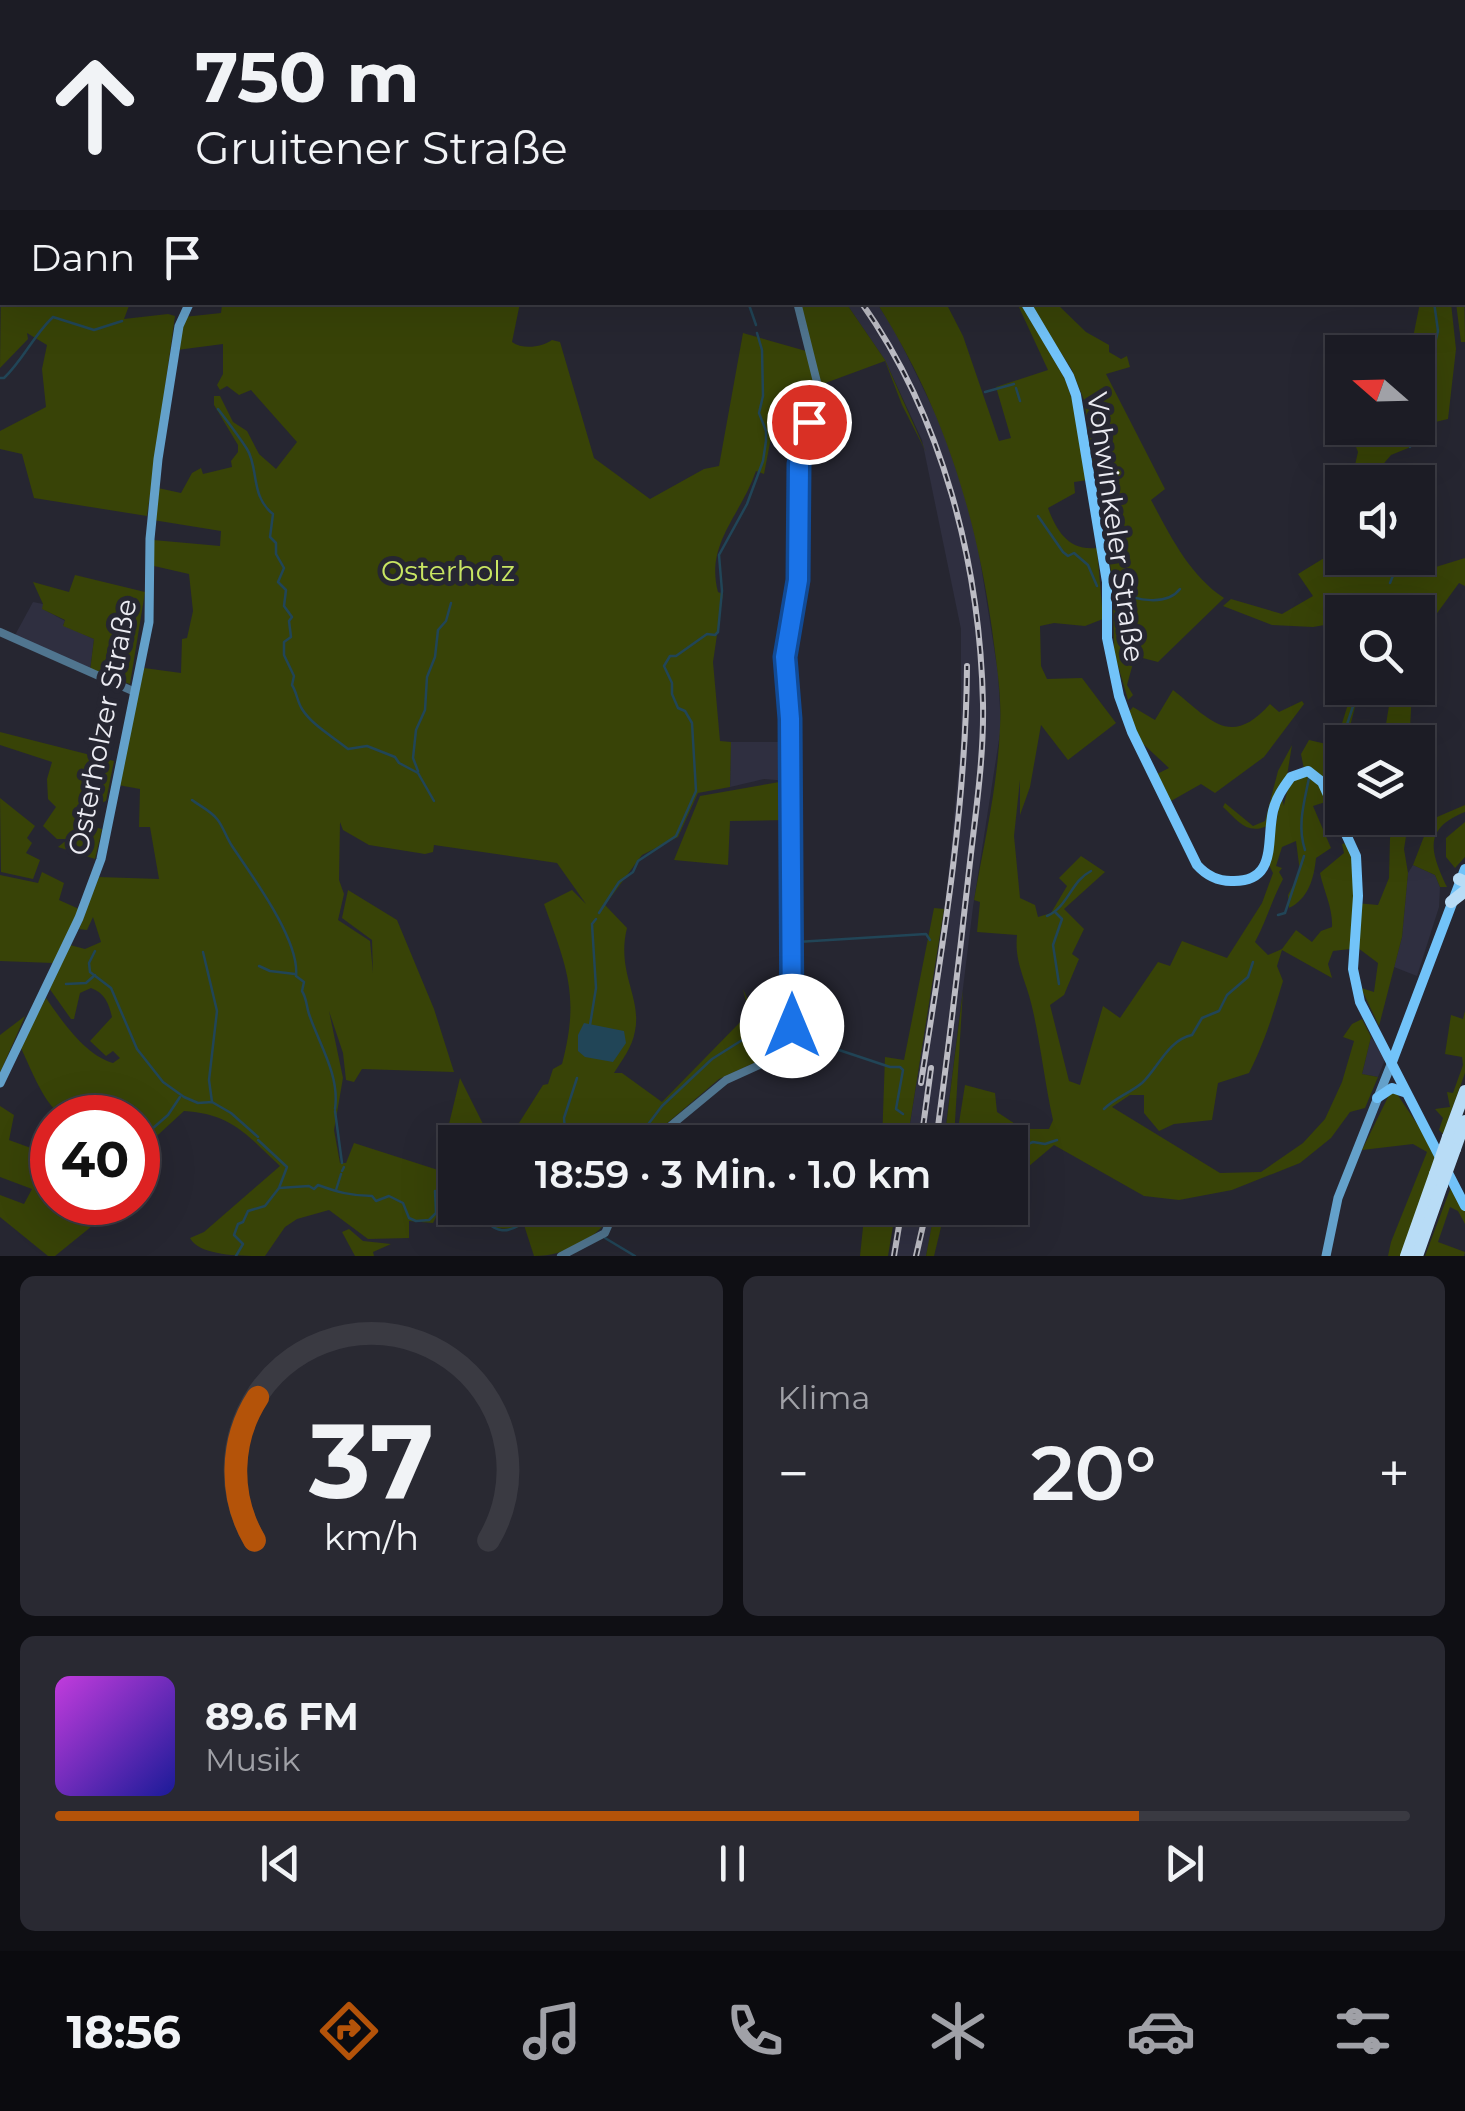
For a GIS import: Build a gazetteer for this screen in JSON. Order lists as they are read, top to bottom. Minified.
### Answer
{"streets":{"main road":["Vohwinkeler Straße","Osterholzer Straße"]},"parks":["Osterholz"],"north":"left","page":{"turn":["750 m","Gruitener Straße"],"then":"Dann","limit":"40","trip":"18:59 · 3 Min. · 1.0 km","tile":"Klima","heat":["−","20°","+"],"song":["89.6 FM","Musik"],"tabs":"18:56","gauge":["37","km/h"]}}
